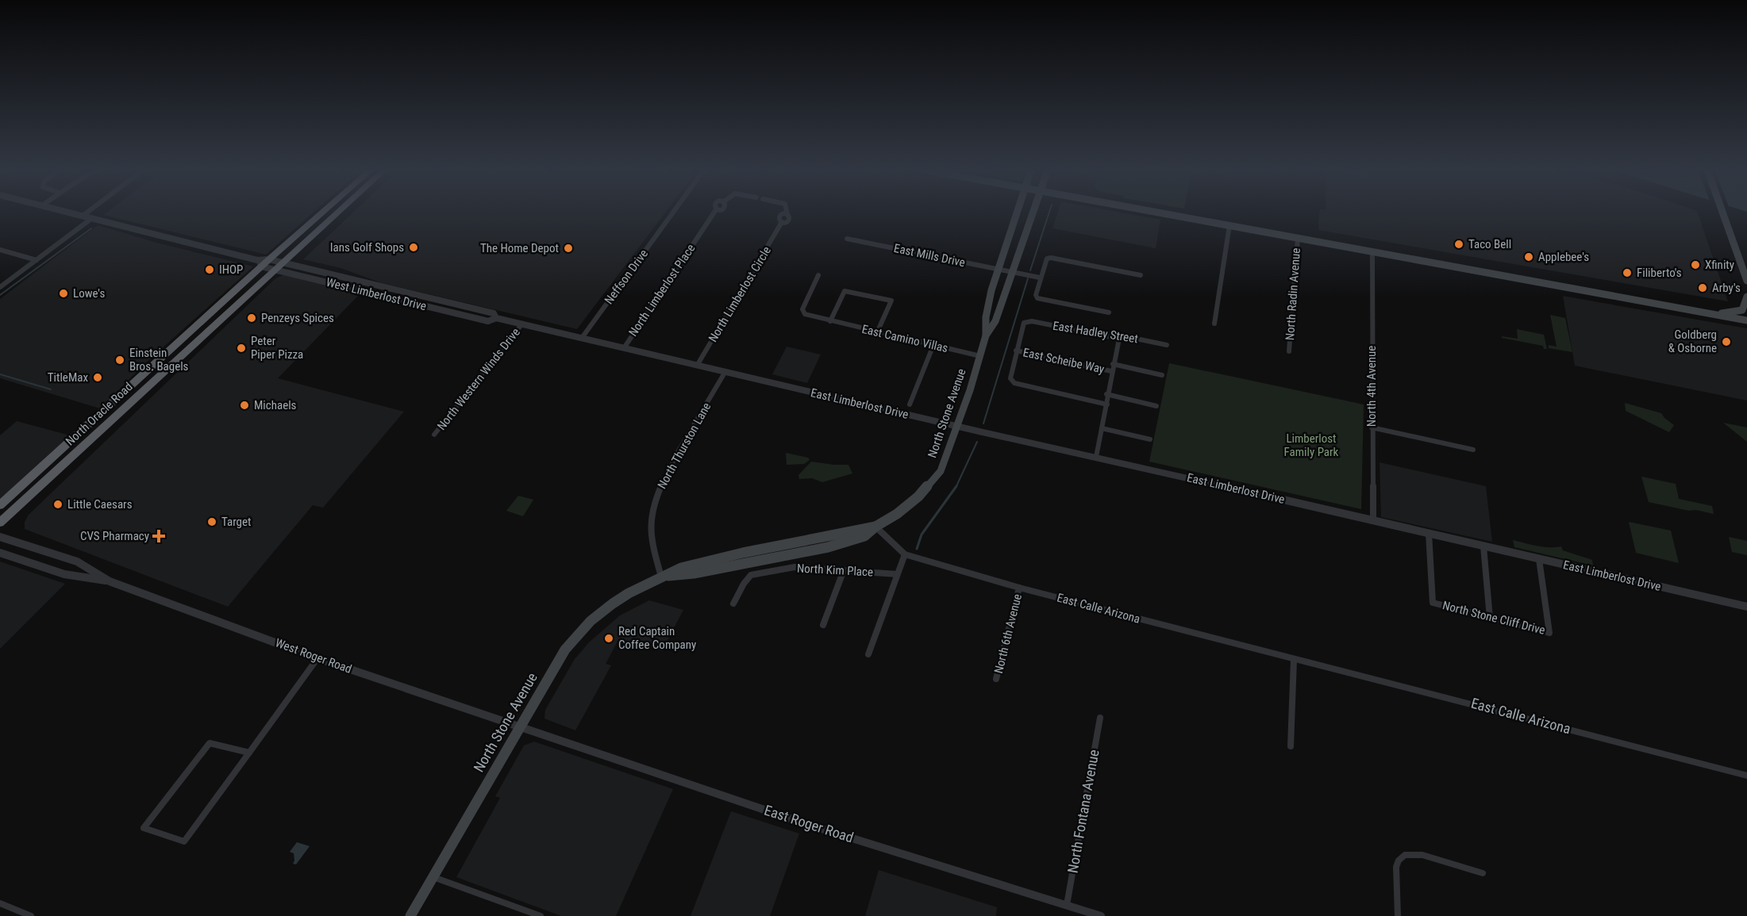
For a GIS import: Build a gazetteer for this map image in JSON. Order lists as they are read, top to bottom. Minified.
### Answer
{"streets":{"highway":["North Oracle Road"],"main road":["North Stone Avenue"],"street":["East Mills Drive","Neffson Drive","North Limberlost Place","West Limberlost Drive","North Limberlost Circle","North Radin Avenue","East Hadley Street","East Camino Villas","East Scheibe Way","North Western Winds Drive","North 4th Avenue","East Limberlost Drive","North Thurston Lane","North Kim Place","East Calle Arizona","North Stone Cliff Drive","North 6th Avenue","West Roger Road","North Fontana Avenue","East Roger Road"]},"crossings":[["East Mills Drive","North Stone Avenue"],["Neffson Drive","West Limberlost Drive"],["North Limberlost Place","West Limberlost Drive"],["West Limberlost Drive","North Limberlost Circle"],["West Limberlost Drive","North Western Winds Drive"],["West Limberlost Drive","East Limberlost Drive"],["West Limberlost Drive","North Oracle Road"],["West Limberlost Drive","North Thurston Lane"],["East Hadley Street","East Scheibe Way"],["East Camino Villas","North Stone Avenue"],["North 4th Avenue","East Limberlost Drive"],["East Limberlost Drive","North Stone Avenue"],["East Limberlost Drive","North Thurston Lane"],["East Limberlost Drive","North Stone Cliff Drive"],["North Stone Avenue","North Thurston Lane"],["North Stone Avenue","West Roger Road"],["North Stone Avenue","East Roger Road"],["East Calle Arizona","North 6th Avenue"],["West Roger Road","East Roger Road"],["North Fontana Avenue","East Roger Road"]],"parks":["Limberlost Family Park"],"places":{"other":["Taco Bell","Ians Golf Shops","The Home Depot","Applebee's","Xfinity","IHOP","Filiberto's","Arby's","Lowe's","Penzeys Spices","Goldberg & Osborne","Peter Piper Pizza","Einstein Bros. Bagels","TitleMax","Michaels","Little Caesars","Target","Red Captain Coffee Company"],"health":["CVS Pharmacy"]}}
